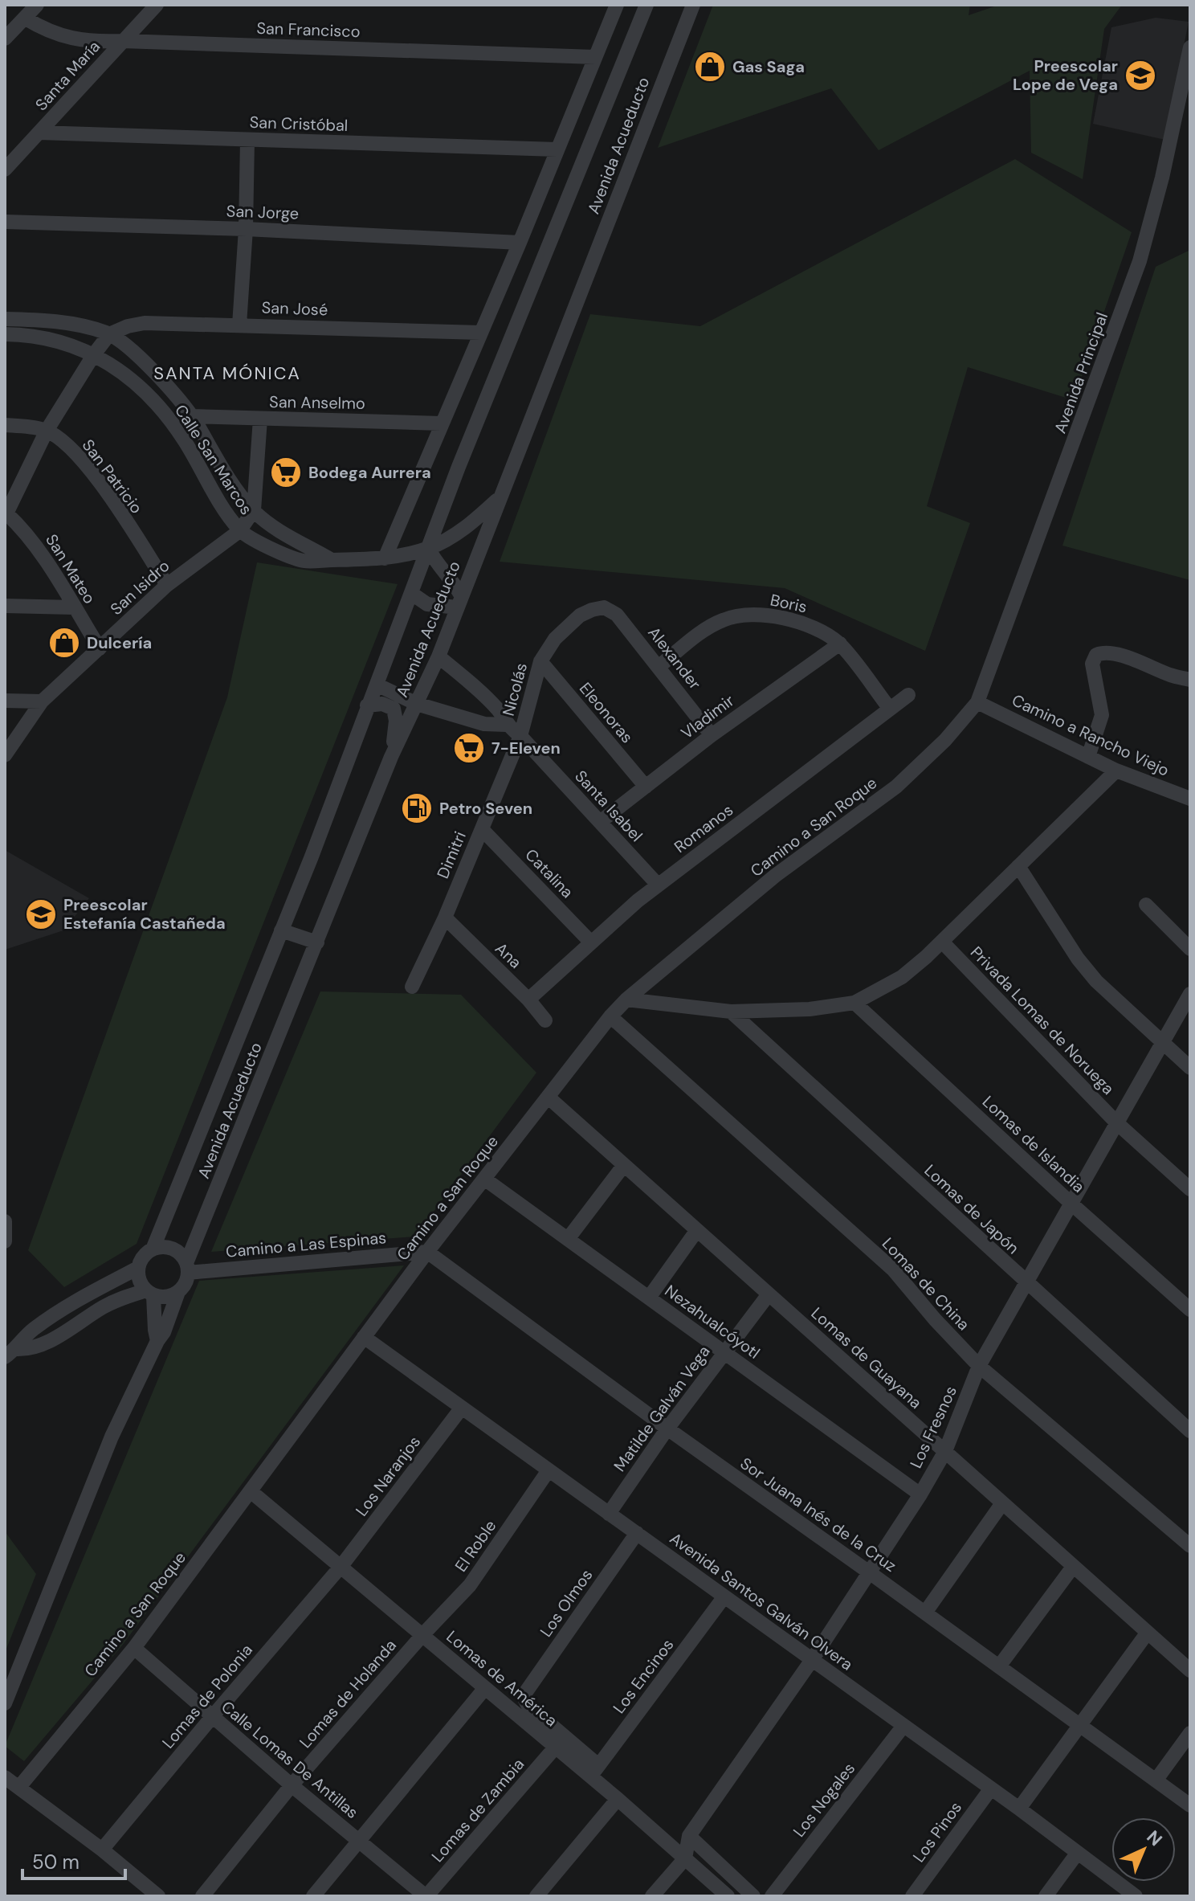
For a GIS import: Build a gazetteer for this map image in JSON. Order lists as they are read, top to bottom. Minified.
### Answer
{"streets":{"street":["San Francisco","Santa María","San Cristóbal","Avenida Acueducto","San Jorge","San José","Avenida Principal","San Anselmo","Calle San Marcos","San Patricio","San Mateo","San Isidro","Boris","Alexander","Nicolás","Eleonoras","Vladimir","Camino a Rancho Viejo","Santa Isabel","Camino a San Roque","Romanos","Dimitri","Catalina","Ana","Privada Lomas de Noruega","Lomas de Islandia","Lomas de Japón","Camino a Las Espinas","Lomas de China","Nezahualcóyotl","Lomas de Guayana","Matilde Galván Vega","Los Fresnos","Los Naranjos","Sor Juana Inés de la Cruz","El Roble","Avenida Santos Galván Olvera","Los Olmos","Los Encinos","Lomas de América","Lomas de Holanda","Lomas de Polonia","Calle Lomas De Antillas","Los Nogales","Lomas de Zambia","Los Pinos"]},"crossings":[["San Francisco","Santa María"],["Santa María","San Cristóbal"],["Avenida Acueducto","Calle San Marcos"],["Avenida Acueducto","Santa Isabel"],["Avenida Acueducto","Camino a Las Espinas"],["San José","Calle San Marcos"],["Avenida Principal","Camino a Rancho Viejo"],["Avenida Principal","Camino a San Roque"],["San Anselmo","Calle San Marcos"],["Calle San Marcos","San Isidro"],["San Patricio","San Isidro"],["San Mateo","San Isidro"],["Boris","Alexander"],["Boris","Vladimir"],["Boris","Romanos"],["Alexander","Nicolás"],["Alexander","Vladimir"],["Nicolás","Eleonoras"],["Nicolás","Santa Isabel"],["Nicolás","Dimitri"],["Eleonoras","Vladimir"],["Vladimir","Santa Isabel"],["Camino a Rancho Viejo","Camino a San Roque"],["Santa Isabel","Romanos"],["Santa Isabel","Dimitri"],["Camino a San Roque","Camino a Las Espinas"],["Camino a San Roque","Lomas de China"],["Camino a San Roque","Nezahualcóyotl"],["Camino a San Roque","Lomas de Guayana"],["Camino a San Roque","Sor Juana Inés de la Cruz"],["Camino a San Roque","Avenida Santos Galván Olvera"],["Camino a San Roque","Lomas de América"],["Camino a San Roque","Calle Lomas De Antillas"],["Romanos","Catalina"],["Romanos","Ana"],["Dimitri","Catalina"],["Dimitri","Ana"],["Privada Lomas de Noruega","Los Fresnos"],["Lomas de Islandia","Los Fresnos"],["Lomas de Japón","Los Fresnos"],["Camino a Las Espinas","Sor Juana Inés de la Cruz"],["Lomas de China","Los Fresnos"],["Nezahualcóyotl","Matilde Galván Vega"],["Nezahualcóyotl","Los Fresnos"],["Lomas de Guayana","Matilde Galván Vega"],["Lomas de Guayana","Los Fresnos"],["Matilde Galván Vega","Sor Juana Inés de la Cruz"],["Matilde Galván Vega","Avenida Santos Galván Olvera"],["Los Fresnos","Sor Juana Inés de la Cruz"],["Los Fresnos","Avenida Santos Galván Olvera"],["Los Fresnos","Lomas de América"],["Los Naranjos","Avenida Santos Galván Olvera"],["Los Naranjos","Lomas de América"],["Los Naranjos","Lomas de Polonia"],["El Roble","Avenida Santos Galván Olvera"],["El Roble","Lomas de América"],["El Roble","Lomas de Holanda"],["Avenida Santos Galván Olvera","Los Olmos"],["Avenida Santos Galván Olvera","Los Encinos"],["Avenida Santos Galván Olvera","Los Nogales"],["Avenida Santos Galván Olvera","Los Pinos"],["Los Olmos","Los Encinos"],["Los Olmos","Lomas de América"],["Los Encinos","Lomas de América"],["Lomas de América","Lomas de Holanda"],["Lomas de América","Lomas de Polonia"],["Lomas de América","Lomas de Zambia"],["Lomas de Holanda","Calle Lomas De Antillas"],["Lomas de Polonia","Calle Lomas De Antillas"],["Calle Lomas De Antillas","Lomas de Zambia"]],"districts":["SANTA MÓNICA"],"places":{"shop":["Gas Saga","Dulcería"],"school or university":["Preescolar Lope de Vega","Preescolar Estefanía Castañeda"],"supermarket":["Bodega Aurrera","7-Eleven"],"fuel station":["Petro Seven"]},"scale_bar":"50 m","north":"top right"}
